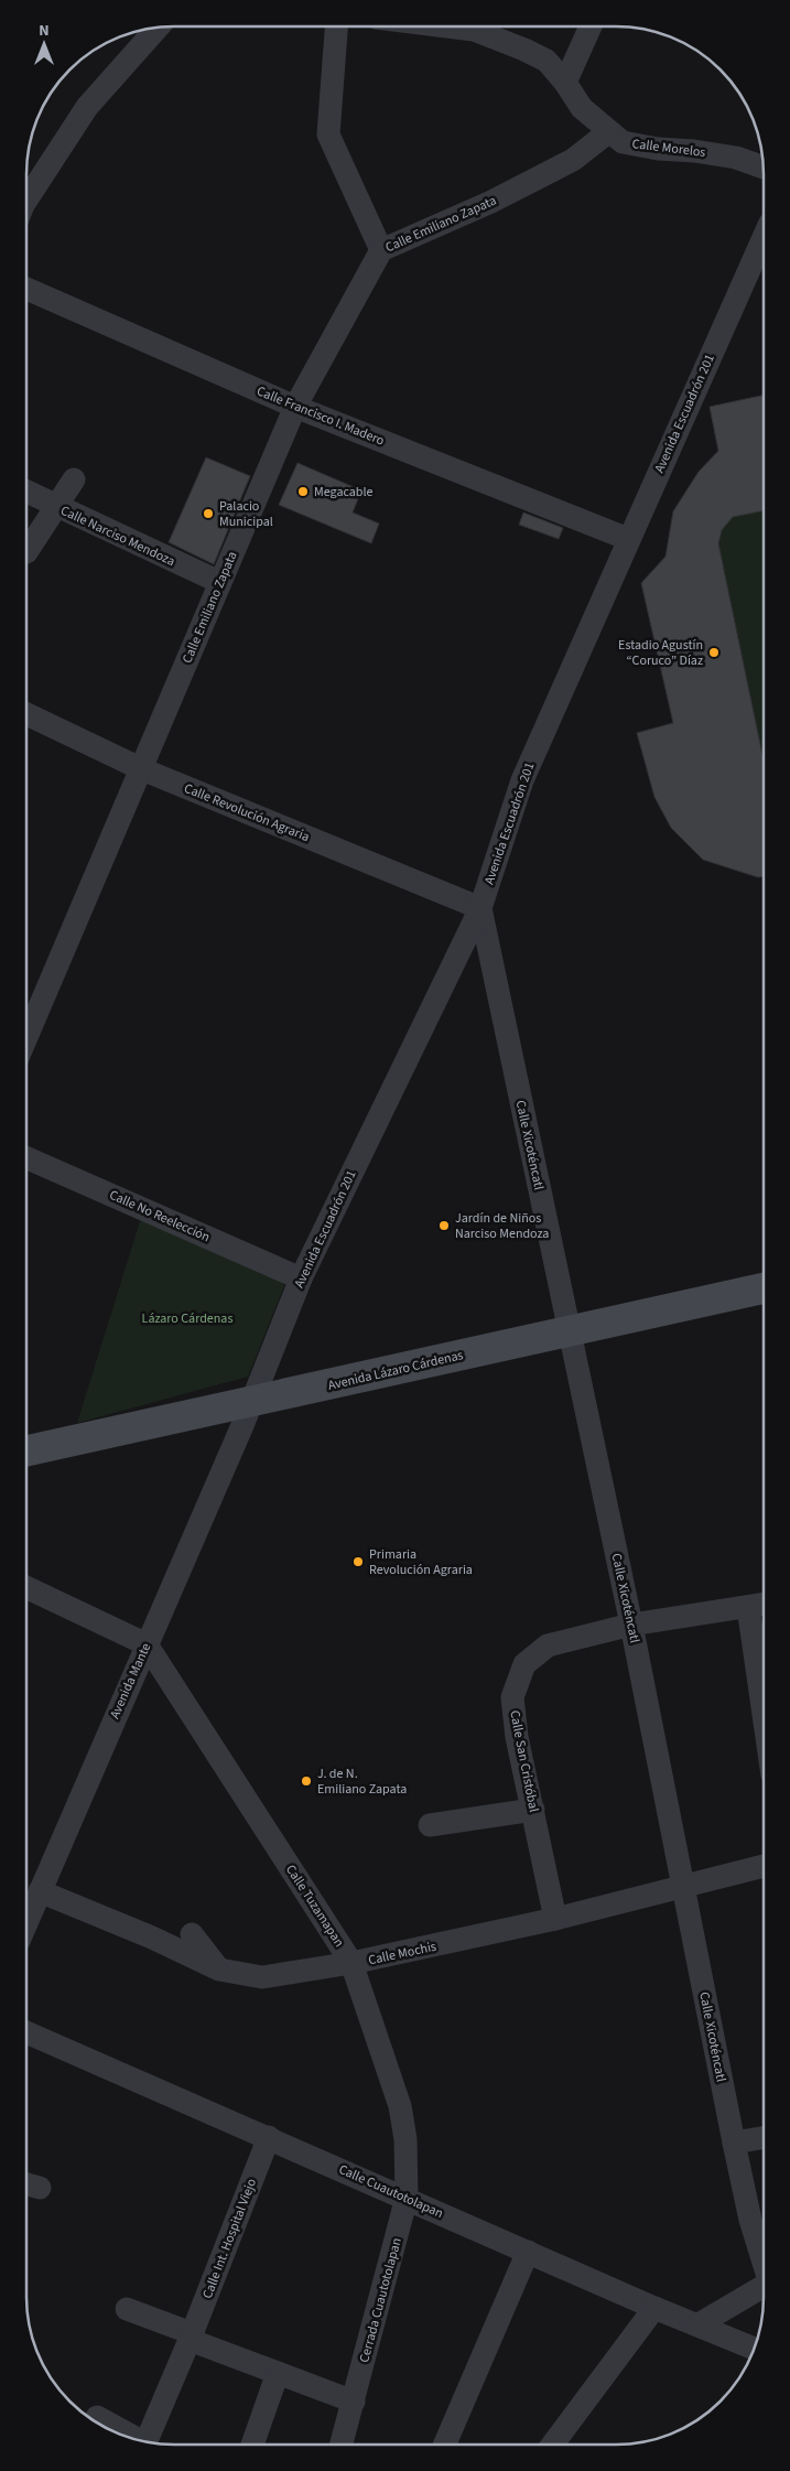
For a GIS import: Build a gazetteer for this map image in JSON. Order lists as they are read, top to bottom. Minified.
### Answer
{"streets":{"main road":["Avenida Lázaro Cárdenas"],"street":["Calle Morelos","Calle Emiliano Zapata","Avenida Escuadrón 201","Calle Francisco I. Madero","Calle Narciso Mendoza","Calle Revolución Agraria","Calle Xicoténcatl","Calle No Reelección","Avenida Mante","Calle San Cristóbal","Calle Tuzamapan","Calle Mochis","Calle Cuautotolapan","Calle Int. Hospital Viejo","Cerrada Cuautotolapan"]},"crossings":[["Calle Morelos","Calle Emiliano Zapata"],["Calle Emiliano Zapata","Calle Francisco I. Madero"],["Calle Emiliano Zapata","Calle Narciso Mendoza"],["Calle Emiliano Zapata","Calle Revolución Agraria"],["Avenida Escuadrón 201","Calle Francisco I. Madero"],["Avenida Escuadrón 201","Calle Revolución Agraria"],["Avenida Escuadrón 201","Calle Xicoténcatl"],["Avenida Escuadrón 201","Calle No Reelección"],["Avenida Escuadrón 201","Avenida Lázaro Cárdenas"],["Avenida Escuadrón 201","Avenida Mante"],["Calle Revolución Agraria","Calle Xicoténcatl"],["Calle Xicoténcatl","Avenida Lázaro Cárdenas"],["Calle Xicoténcatl","Calle San Cristóbal"],["Calle Xicoténcatl","Calle Mochis"],["Avenida Lázaro Cárdenas","Avenida Mante"],["Avenida Mante","Calle Tuzamapan"],["Avenida Mante","Calle Mochis"],["Calle San Cristóbal","Calle Mochis"],["Calle Tuzamapan","Calle Mochis"],["Calle Tuzamapan","Calle Cuautotolapan"],["Calle Tuzamapan","Cerrada Cuautotolapan"],["Calle Cuautotolapan","Calle Int. Hospital Viejo"],["Calle Cuautotolapan","Cerrada Cuautotolapan"]],"parks":["Lázaro Cárdenas"],"places":["Megacable","Palacio Municipal","Estadio Agustín “Coruco” Díaz","Jardín de Niños Narciso Mendoza","Primaria Revolución Agraria","J. de N. Emiliano Zapata"],"north":"top"}
